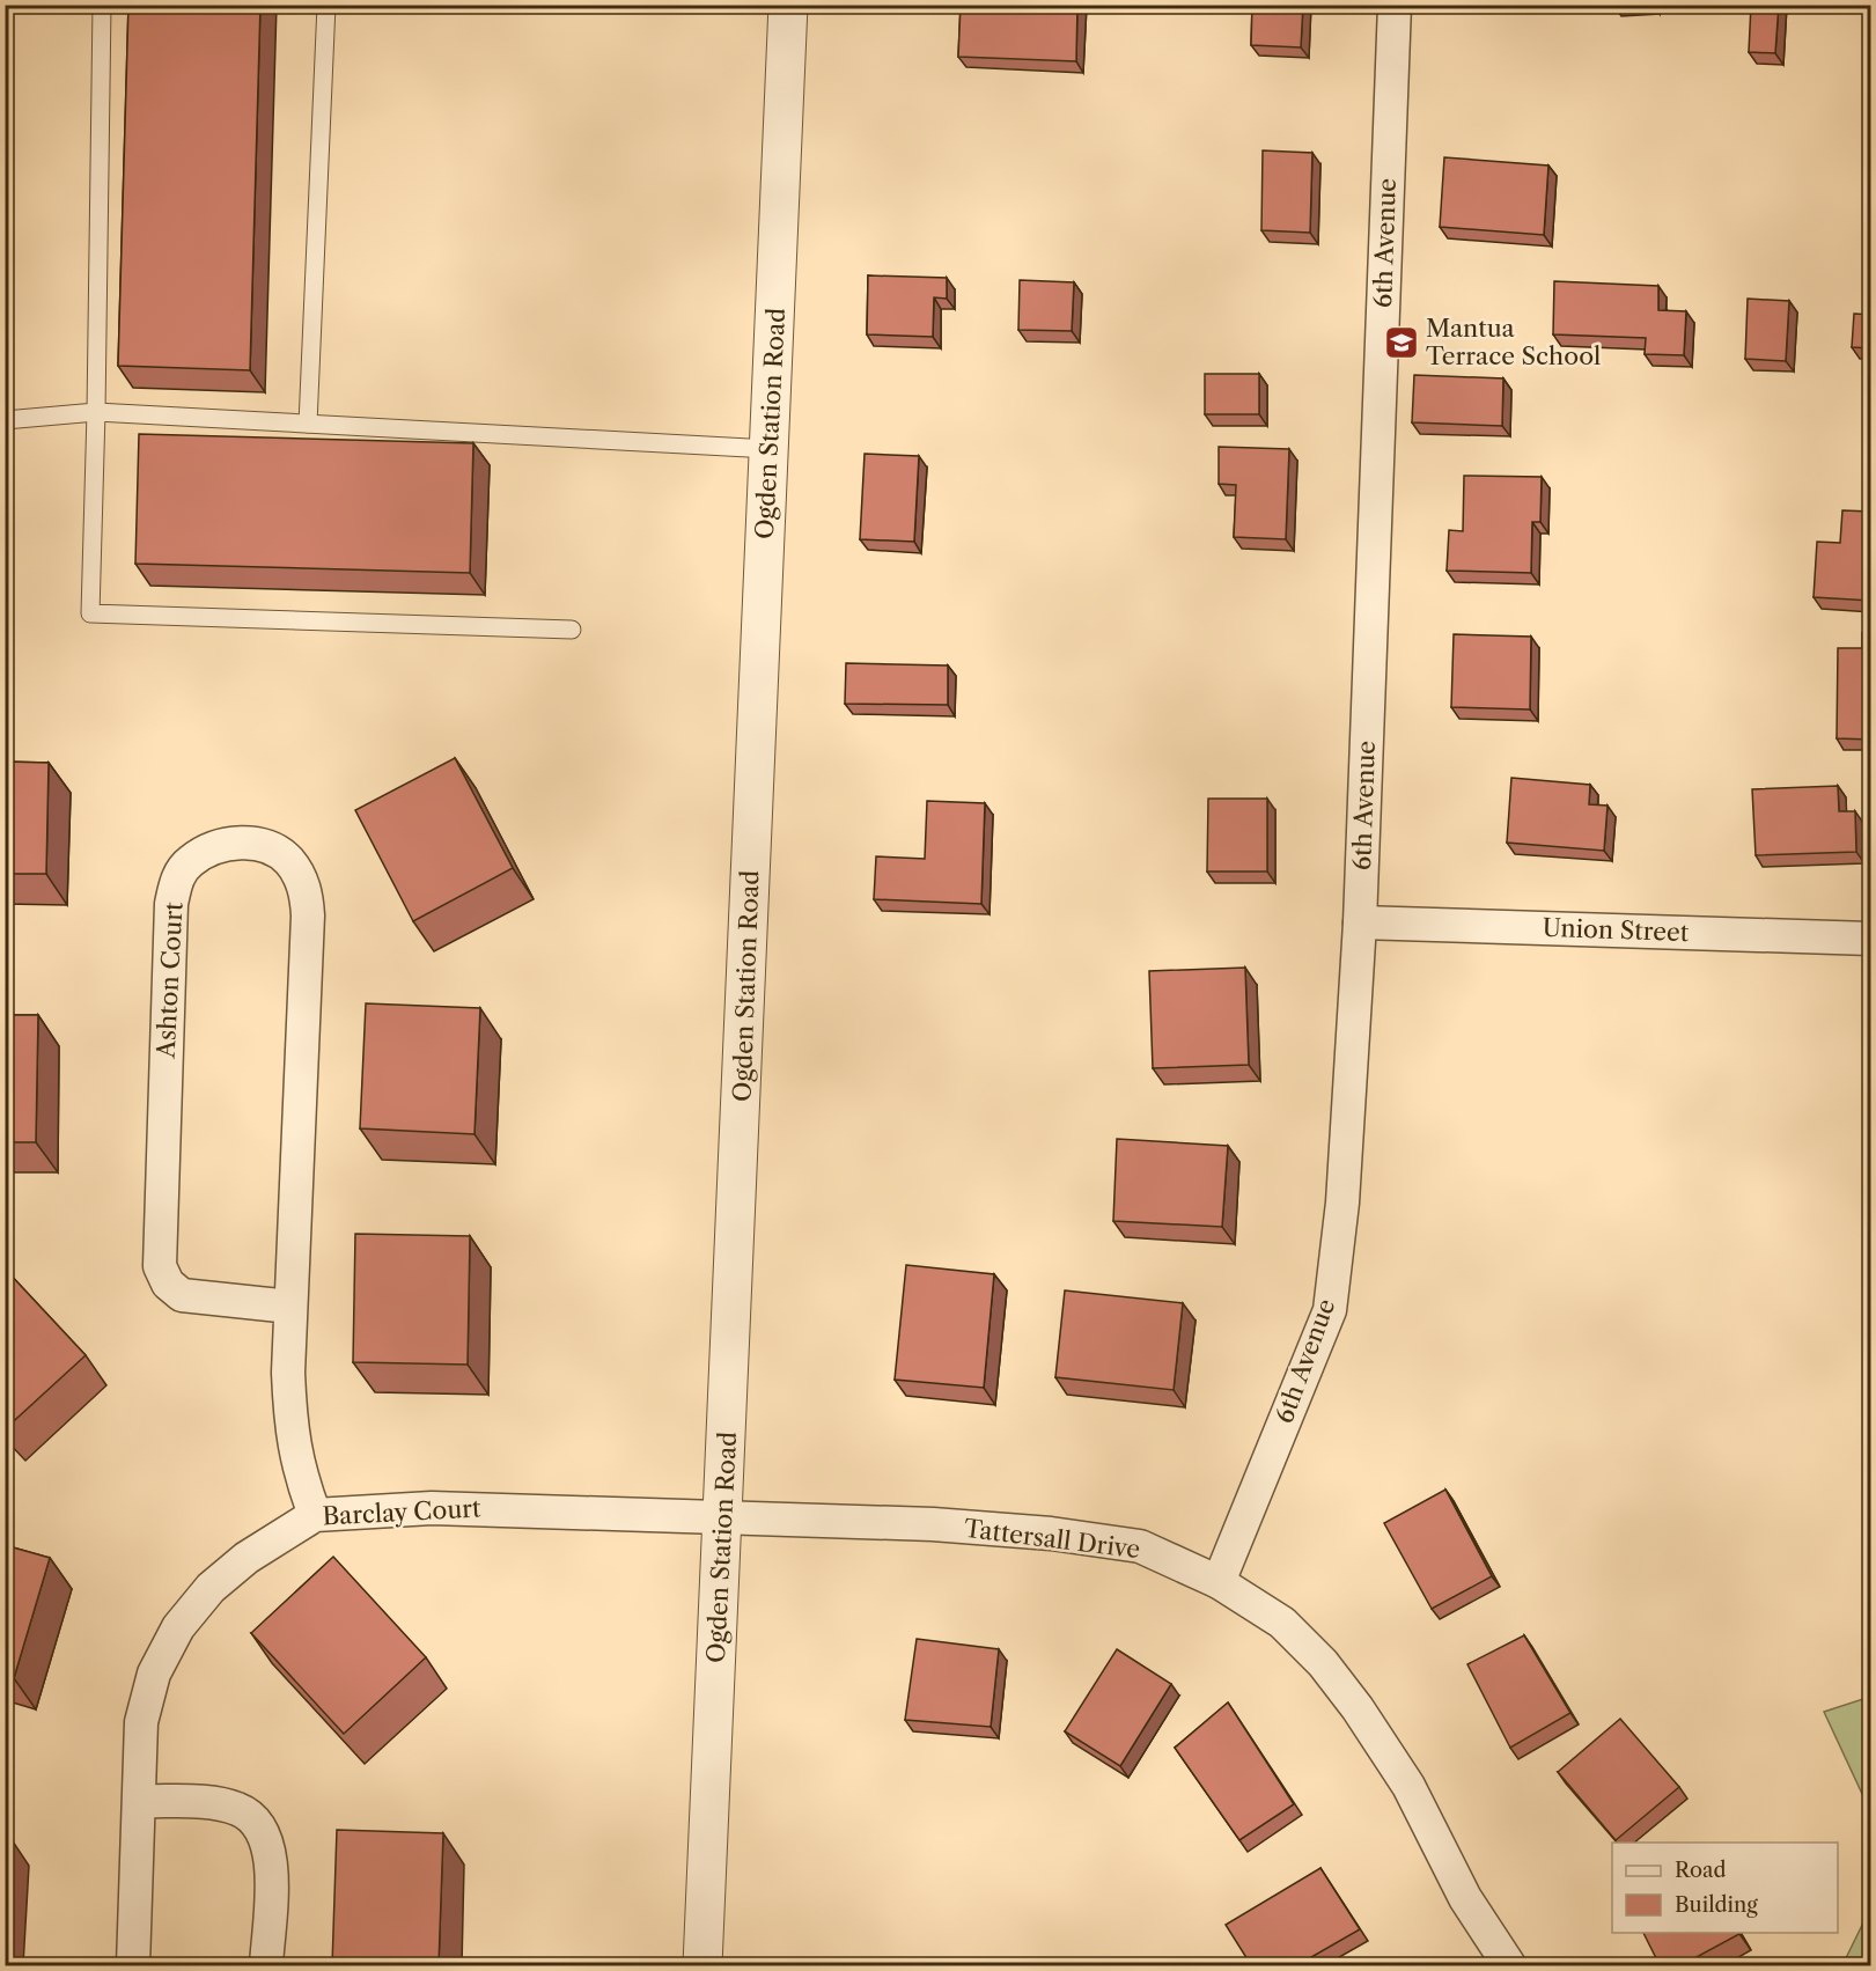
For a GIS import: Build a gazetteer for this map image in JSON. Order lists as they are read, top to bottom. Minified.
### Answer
{"streets":{"street":["6th Avenue","Ogden Station Road","Union Street","Ashton Court","Barclay Court","Tattersall Drive"]},"crossings":[["6th Avenue","Union Street"],["6th Avenue","Tattersall Drive"],["Ogden Station Road","Barclay Court"],["Ogden Station Road","Tattersall Drive"],["Ashton Court","Barclay Court"],["Barclay Court","Tattersall Drive"]],"places":{"school or university":["Mantua Terrace School"]},"legend":["Road","Building"]}
